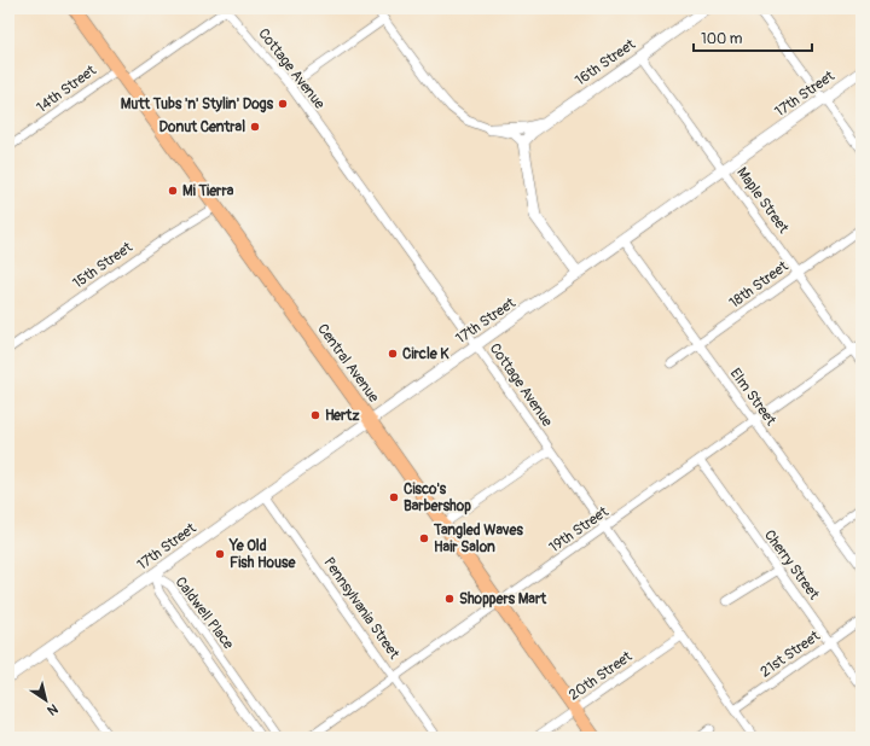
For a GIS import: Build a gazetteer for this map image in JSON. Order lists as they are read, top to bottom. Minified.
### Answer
{"streets":{"main road":["Central Avenue"],"street":["16th Street","Cottage Avenue","14th Street","17th Street","Maple Street","15th Street","18th Street","Elm Street","19th Street","Cherry Street","Pennsylvania Street","Caldwell Place","21st Street","20th Street"]},"crossings":[["16th Street","Maple Street"],["Cottage Avenue","17th Street"],["Cottage Avenue","19th Street"],["Cottage Avenue","21st Street"],["Cottage Avenue","20th Street"],["14th Street","Central Avenue"],["17th Street","Maple Street"],["17th Street","Central Avenue"],["17th Street","Elm Street"],["17th Street","Pennsylvania Street"],["17th Street","Caldwell Place"],["Maple Street","18th Street"],["Maple Street","19th Street"],["15th Street","Central Avenue"],["18th Street","Elm Street"],["Central Avenue","19th Street"],["Central Avenue","20th Street"],["Elm Street","19th Street"],["19th Street","Cherry Street"],["19th Street","Pennsylvania Street"],["Cherry Street","21st Street"]],"places":["Mutt Tubs 'n' Stylin' Dogs","Donut Central","Mi Tierra","Circle K","Hertz","Cisco's Barbershop","Tangled Waves Hair Salon","Ye Old Fish House","Shoppers Mart"],"scale_bar":"100 m","north":"bottom right"}
